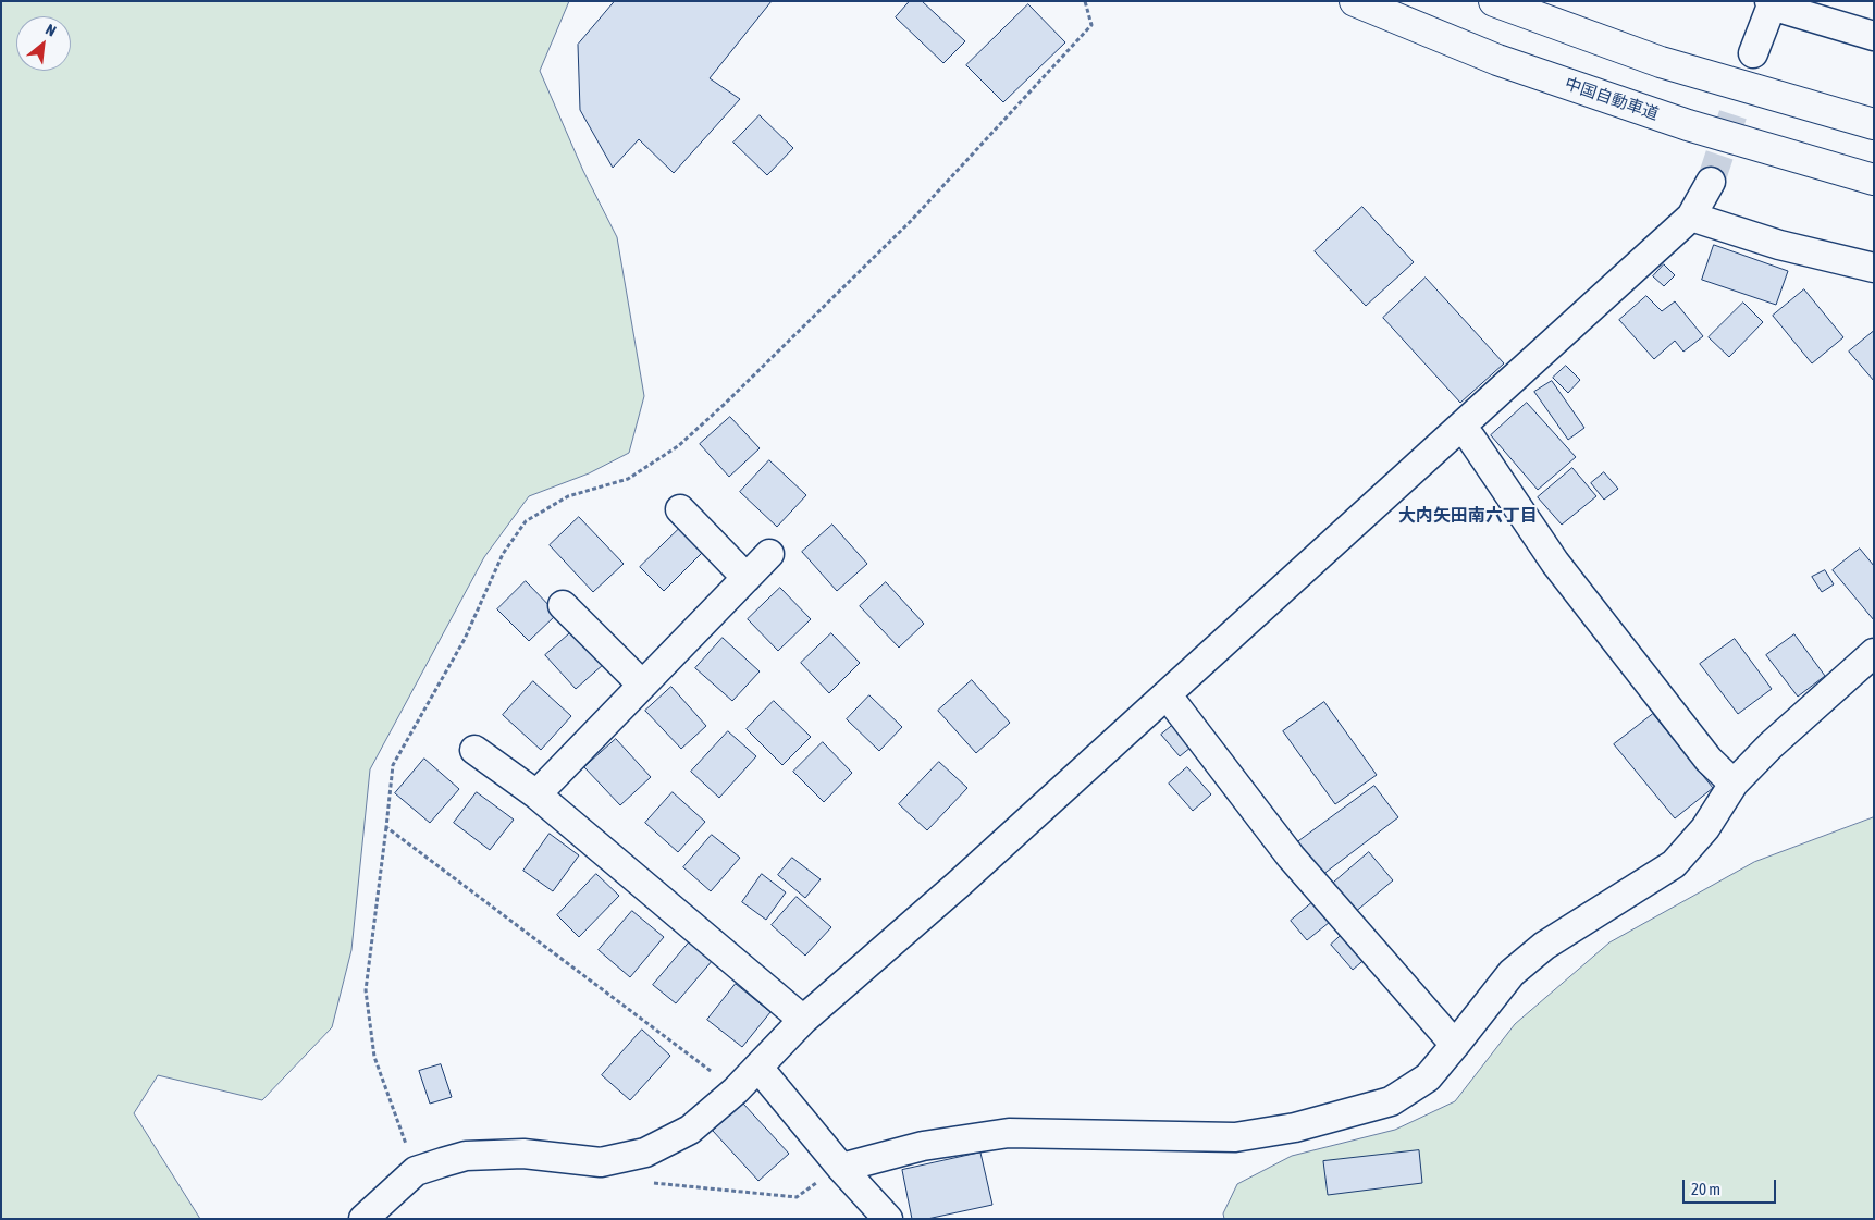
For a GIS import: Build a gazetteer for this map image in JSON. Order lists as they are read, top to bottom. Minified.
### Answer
{"streets":{"highway":["中国自動車道"]},"districts":["大内矢田南六丁目"],"scale_bar":"20 m","north":"top right"}
